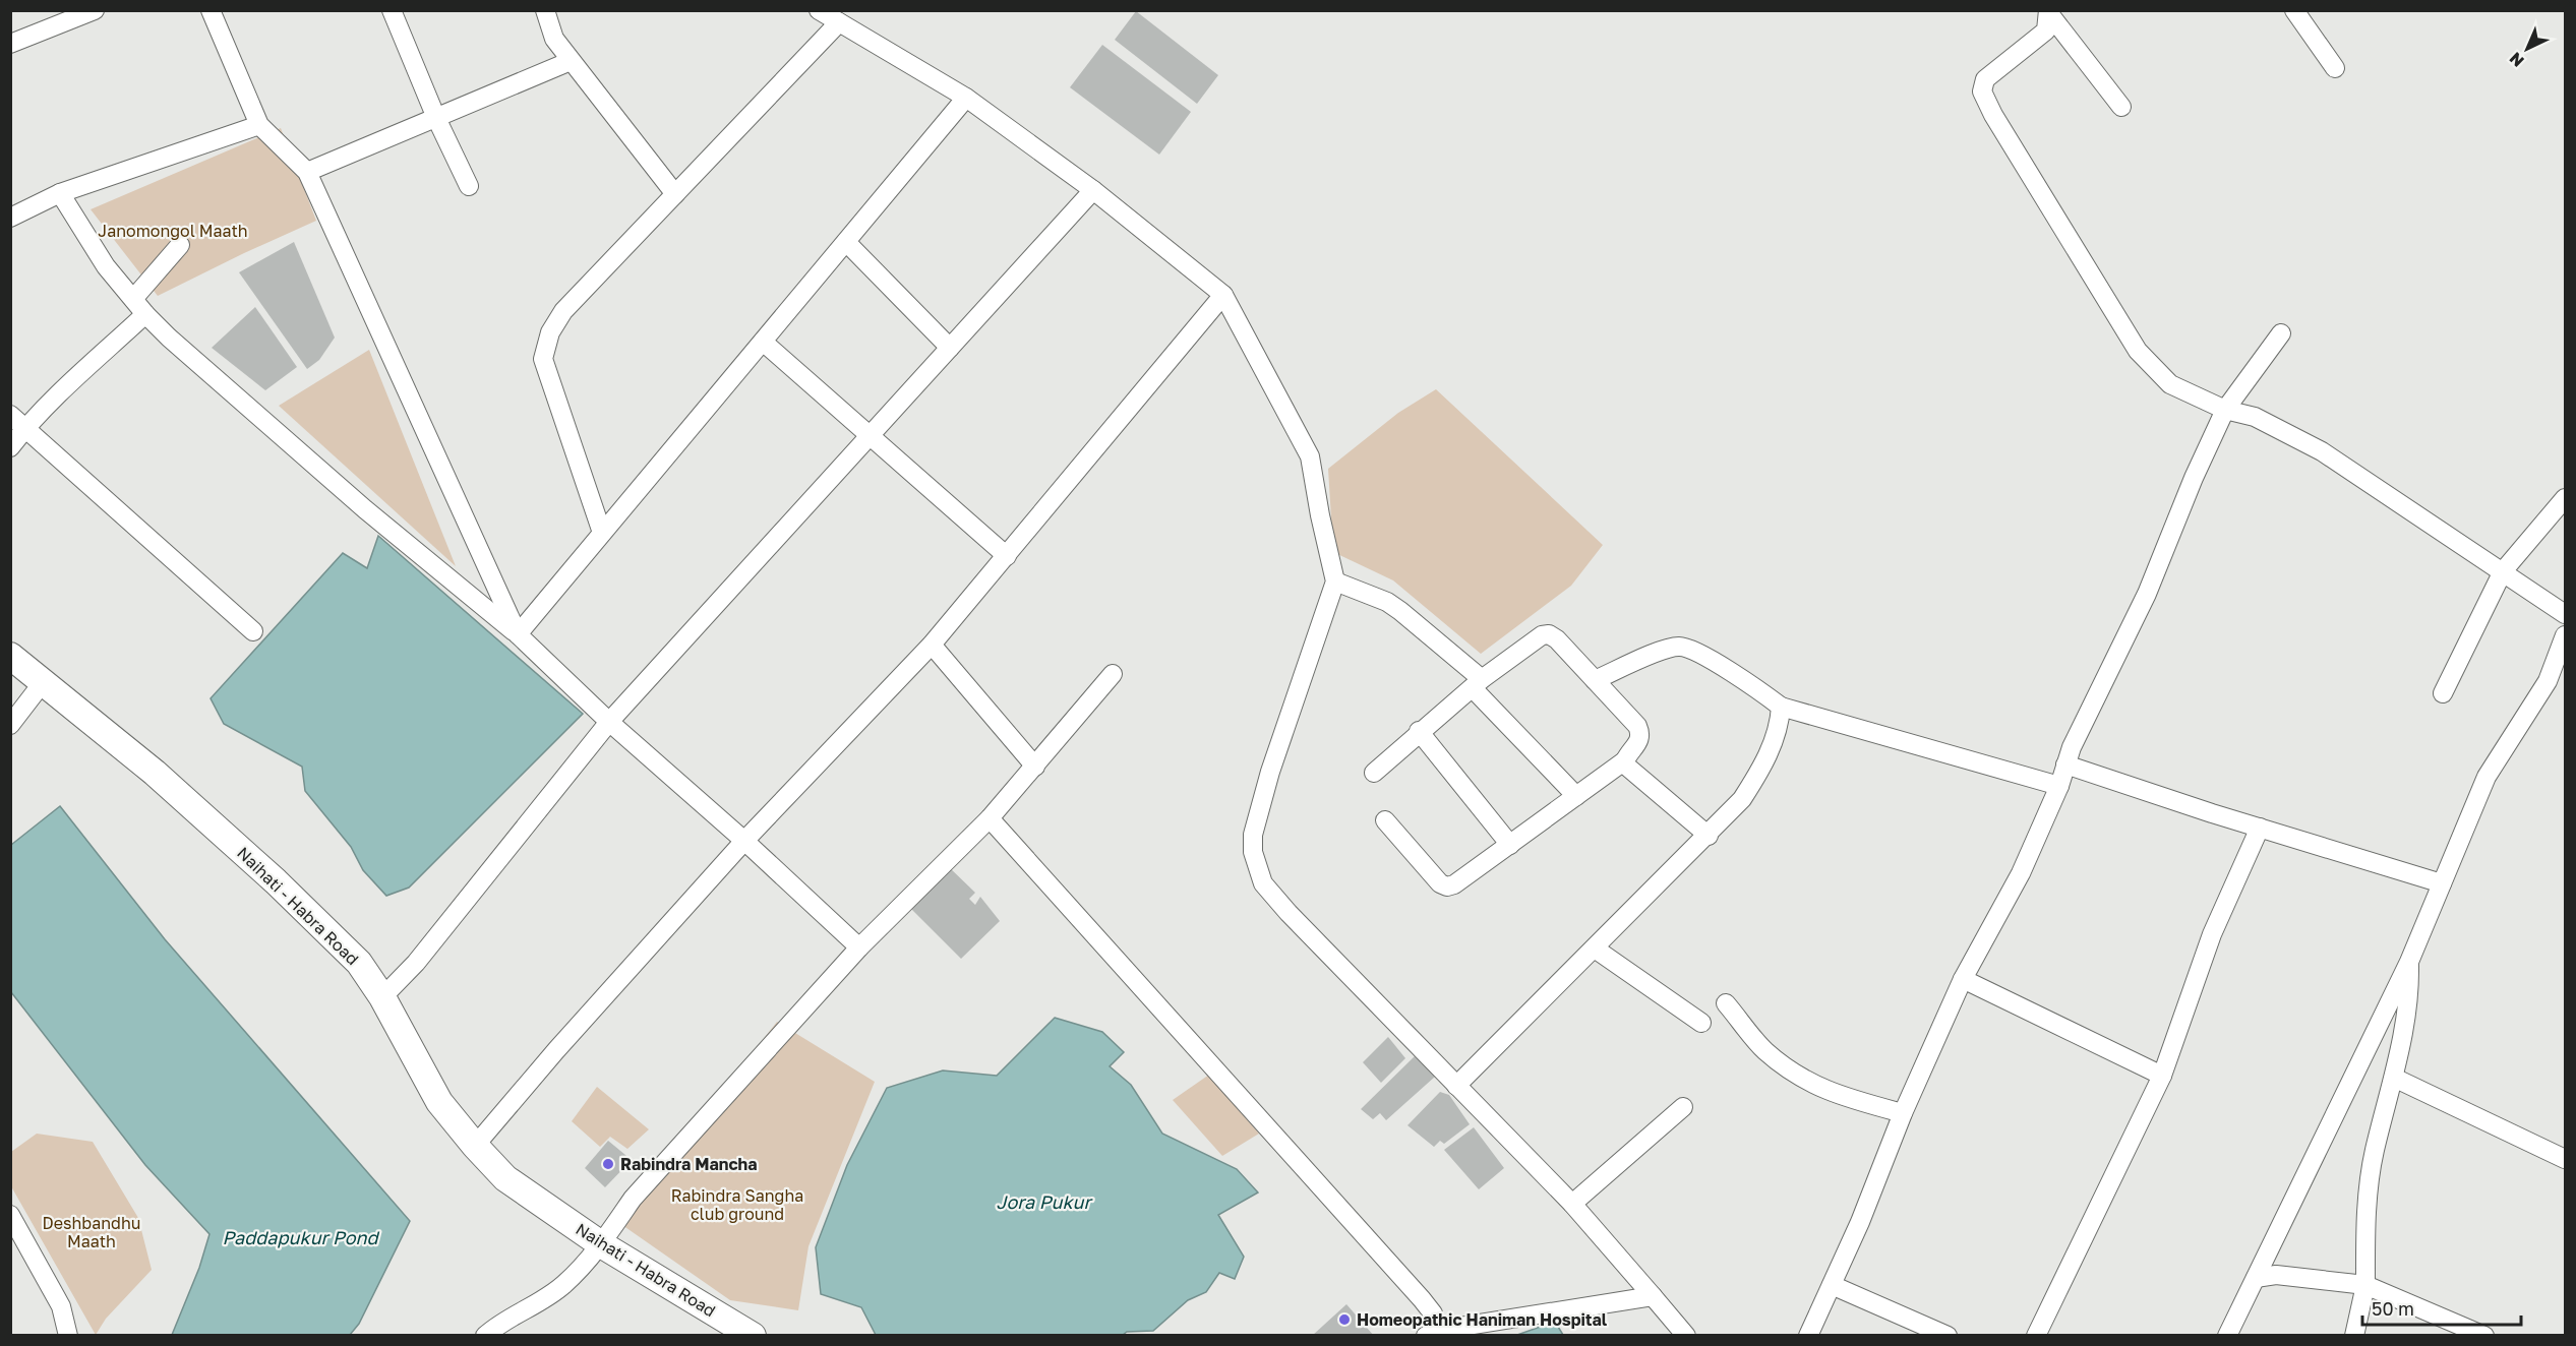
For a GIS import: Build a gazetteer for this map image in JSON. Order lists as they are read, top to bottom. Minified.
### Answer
{"streets":{"main road":["Naihati - Habra Road"]},"water":["Jora Pukur","Paddapukur Pond"],"parks":["Janomongol Maath","Rabindra Sangha club ground","Deshbandhu Maath"],"places":["Rabindra Mancha","Homeopathic Haniman Hospital"],"scale_bar":"50 m","north":"bottom left"}
